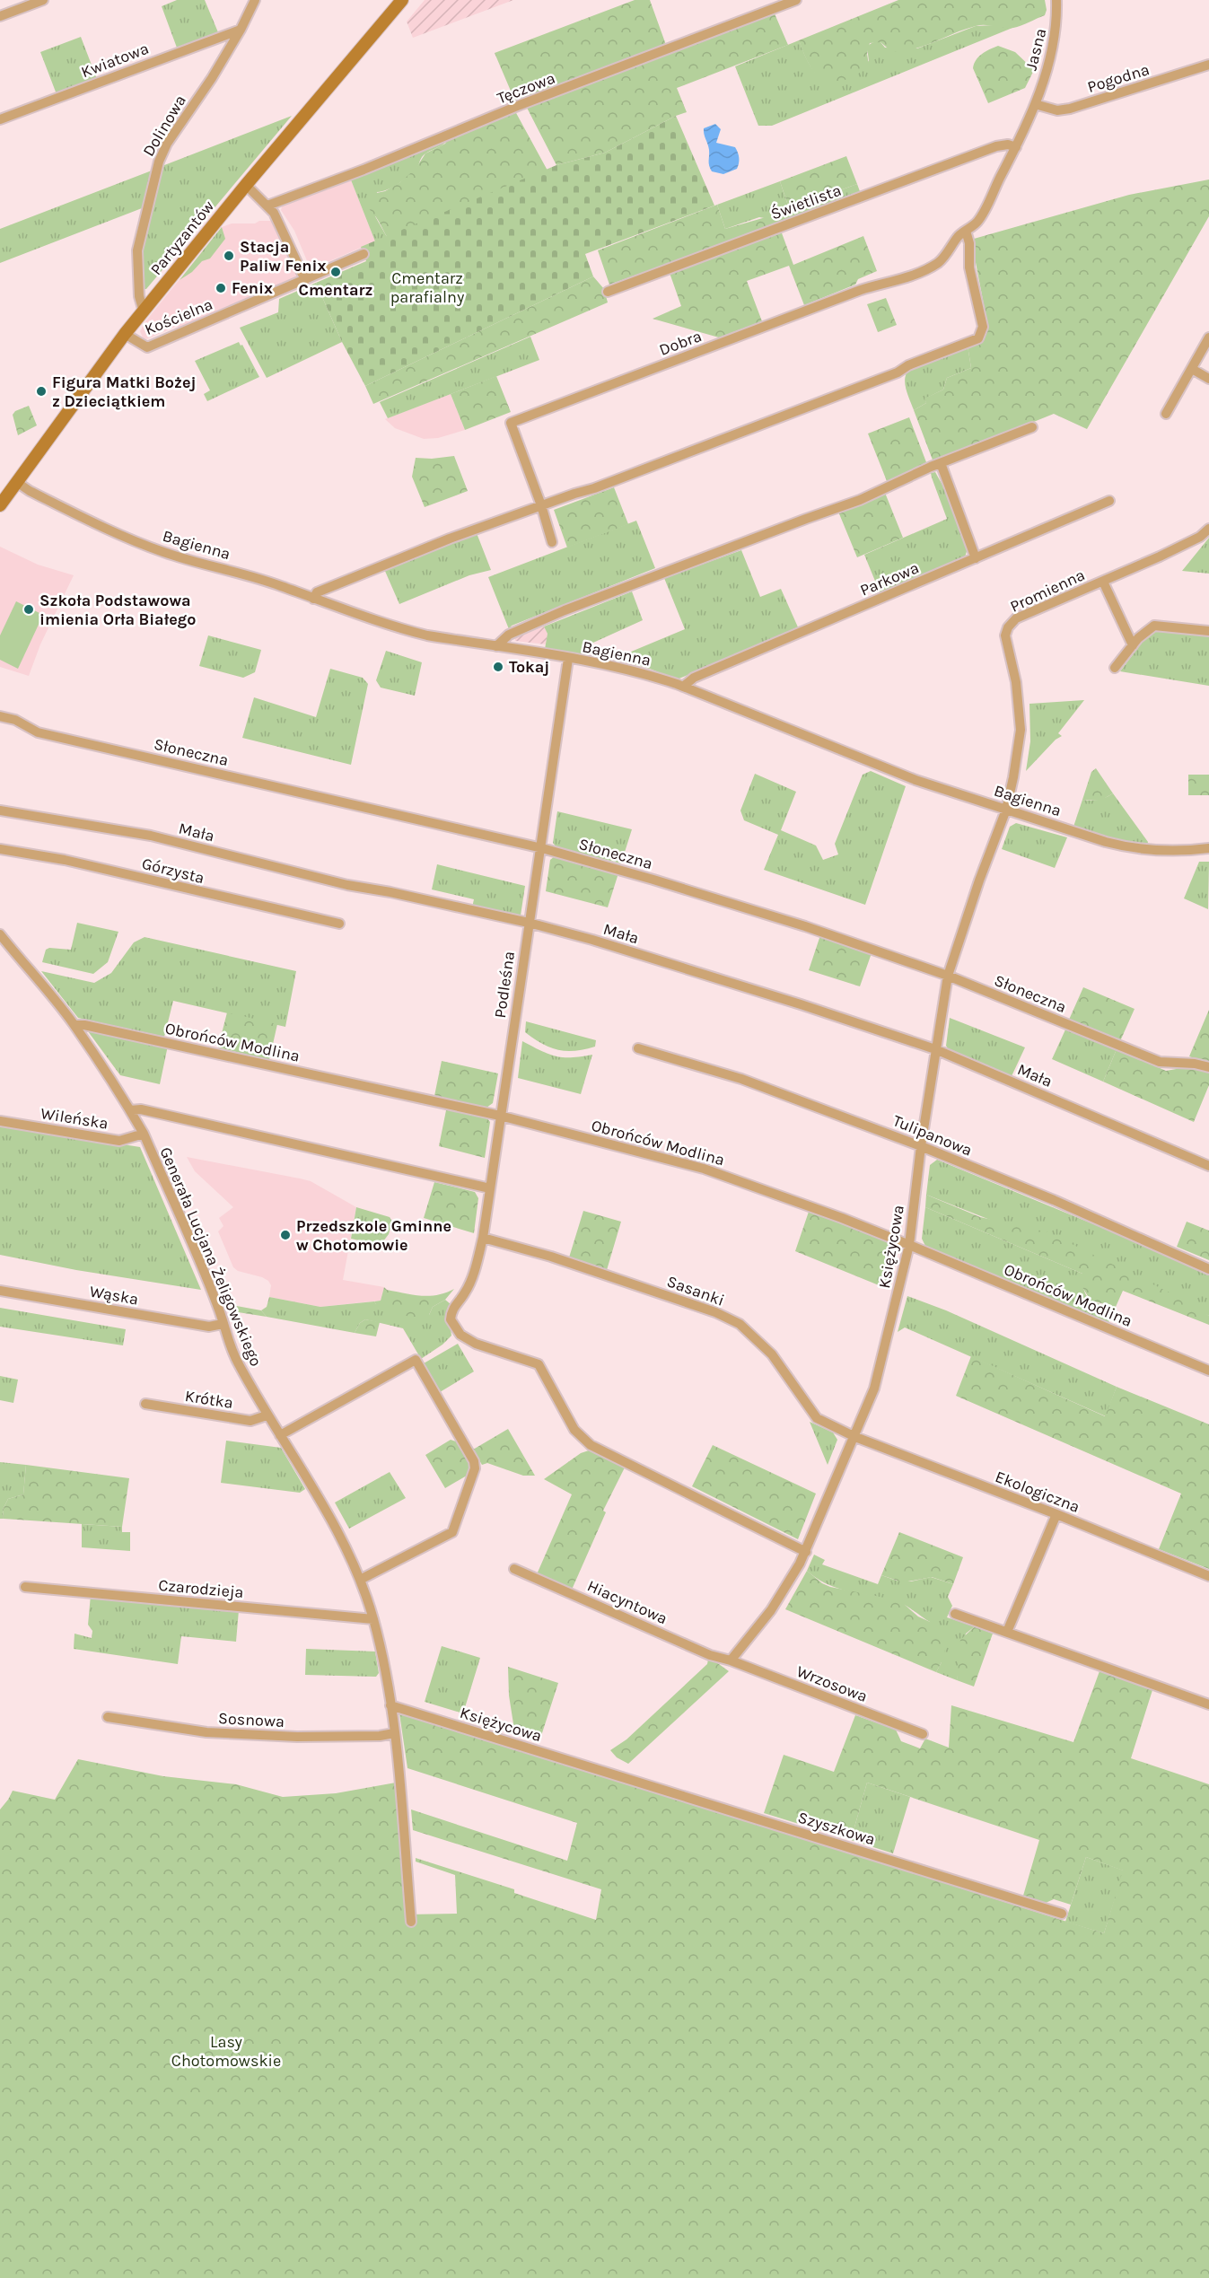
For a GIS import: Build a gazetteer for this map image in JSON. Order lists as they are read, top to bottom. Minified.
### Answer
{"streets":{"street":["Jasna","Kwiatowa","Pogodna","Tęczowa","Dolinowa","Świetlista","Partyzantów","Kościelna","Dobra","Bagienna","Parkowa","Promienna","Słoneczna","Mała","Górzysta","Podleśna","Obrońców Modlina","Wileńska","Tulipanowa","Księżycowa","Generała Lucjana Żeligowskiego","Sasanki","Wąska","Krótka","Ekologiczna","Czarodzieja","Hiacyntowa","Wrzosowa","Sosnowa","Szyszkowa"]},"crossings":[["Jasna","Pogodna"],["Jasna","Świetlista"],["Jasna","Dobra"],["Kwiatowa","Dolinowa"],["Dolinowa","Partyzantów"],["Partyzantów","Kościelna"],["Partyzantów","Bagienna"],["Bagienna","Parkowa"],["Bagienna","Promienna"],["Bagienna","Podleśna"],["Bagienna","Księżycowa"],["Promienna","Księżycowa"],["Słoneczna","Podleśna"],["Słoneczna","Księżycowa"],["Mała","Podleśna"],["Mała","Księżycowa"],["Podleśna","Obrońców Modlina"],["Podleśna","Księżycowa"],["Podleśna","Sasanki"],["Obrońców Modlina","Księżycowa"],["Obrońców Modlina","Generała Lucjana Żeligowskiego"],["Wileńska","Generała Lucjana Żeligowskiego"],["Tulipanowa","Księżycowa"],["Księżycowa","Generała Lucjana Żeligowskiego"],["Księżycowa","Sasanki"],["Księżycowa","Ekologiczna"],["Księżycowa","Hiacyntowa"],["Księżycowa","Wrzosowa"],["Księżycowa","Szyszkowa"],["Generała Lucjana Żeligowskiego","Wąska"],["Generała Lucjana Żeligowskiego","Krótka"],["Generała Lucjana Żeligowskiego","Czarodzieja"],["Generała Lucjana Żeligowskiego","Sosnowa"],["Sasanki","Ekologiczna"],["Hiacyntowa","Wrzosowa"]],"parks":["Cmentarz parafialny","Lasy Chotomowskie"],"places":["Stacja Paliw Fenix","Cmentarz","Fenix","Figura Matki Bożej z Dzieciątkiem","Szkoła Podstawowa imienia Orła Białego","Tokaj","Przedszkole Gminne w Chotomowie"]}
